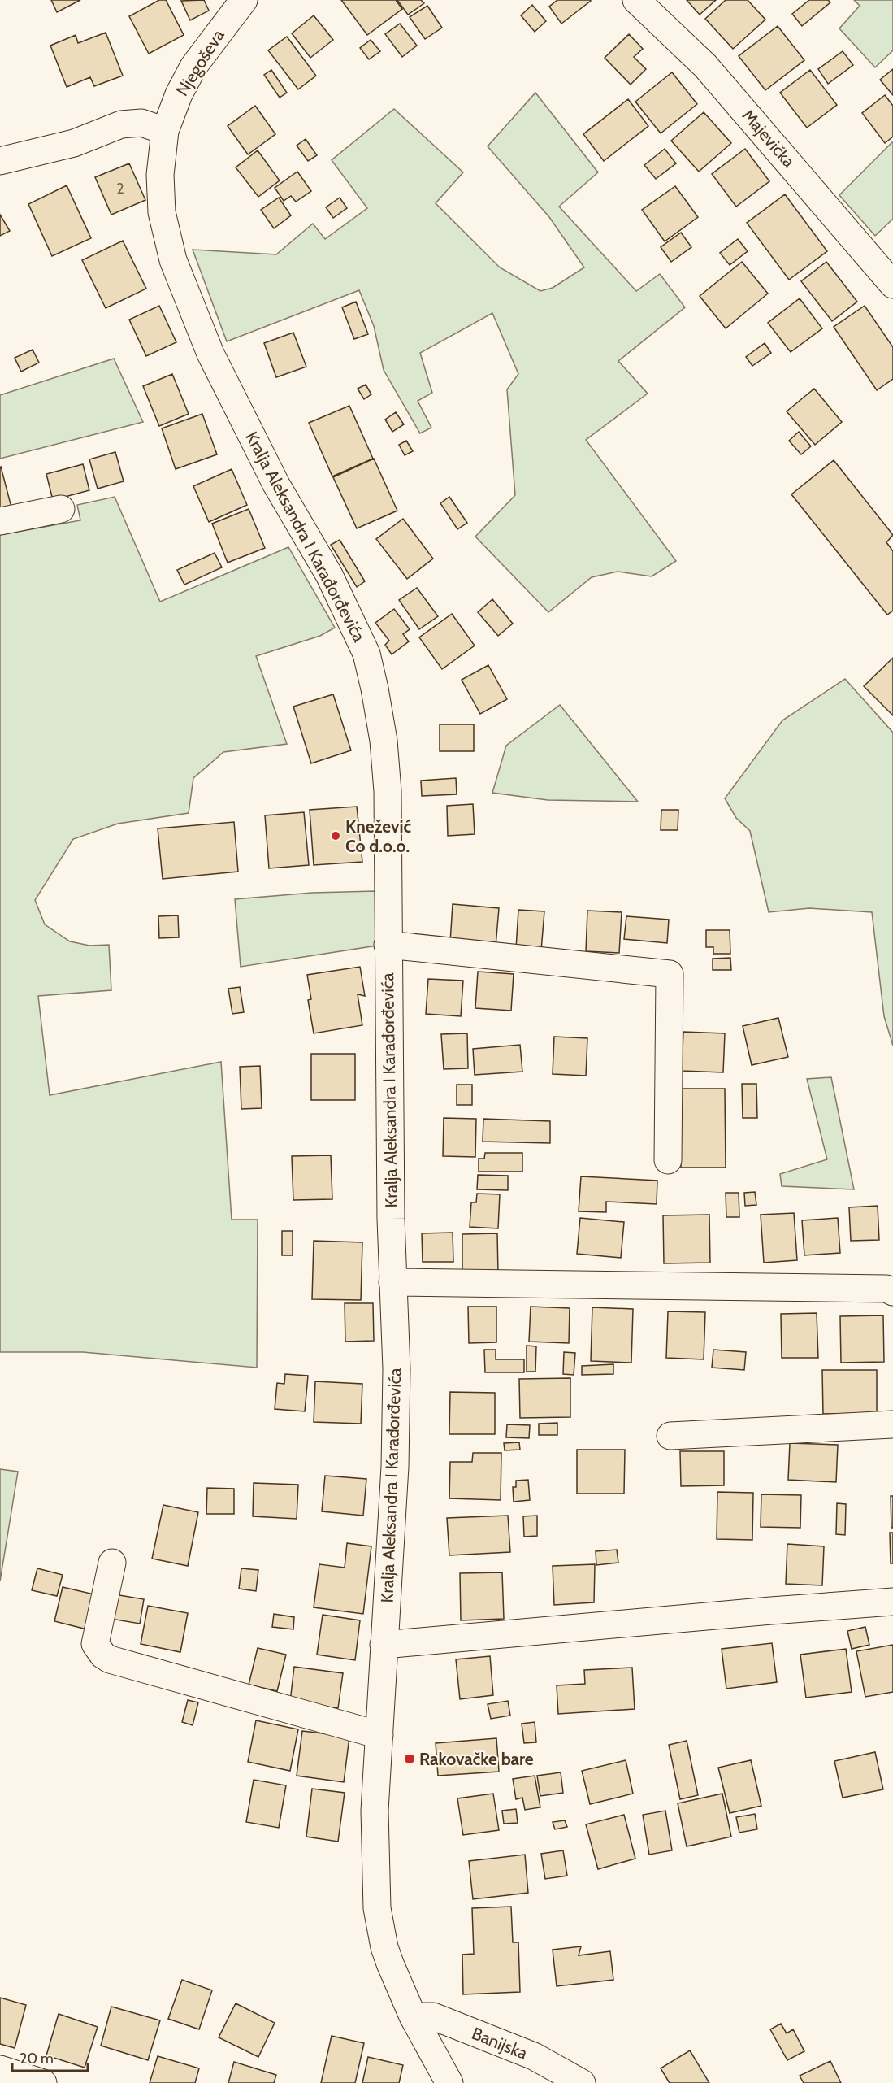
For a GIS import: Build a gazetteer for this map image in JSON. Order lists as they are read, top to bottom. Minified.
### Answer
{"streets":{"street":["Njegoševa","Majevička","Kralja Aleksandra I Karađorđevića","Banijska"]},"crossings":[["Njegoševa","Kralja Aleksandra I Karađorđevića"],["Kralja Aleksandra I Karađorđevića","Banijska"]],"places":{"other":["Knežević Co d.o.o."],"transit":["Rakovačke bare"]},"house_numbers":["2"],"scale_bar":"20 m"}
